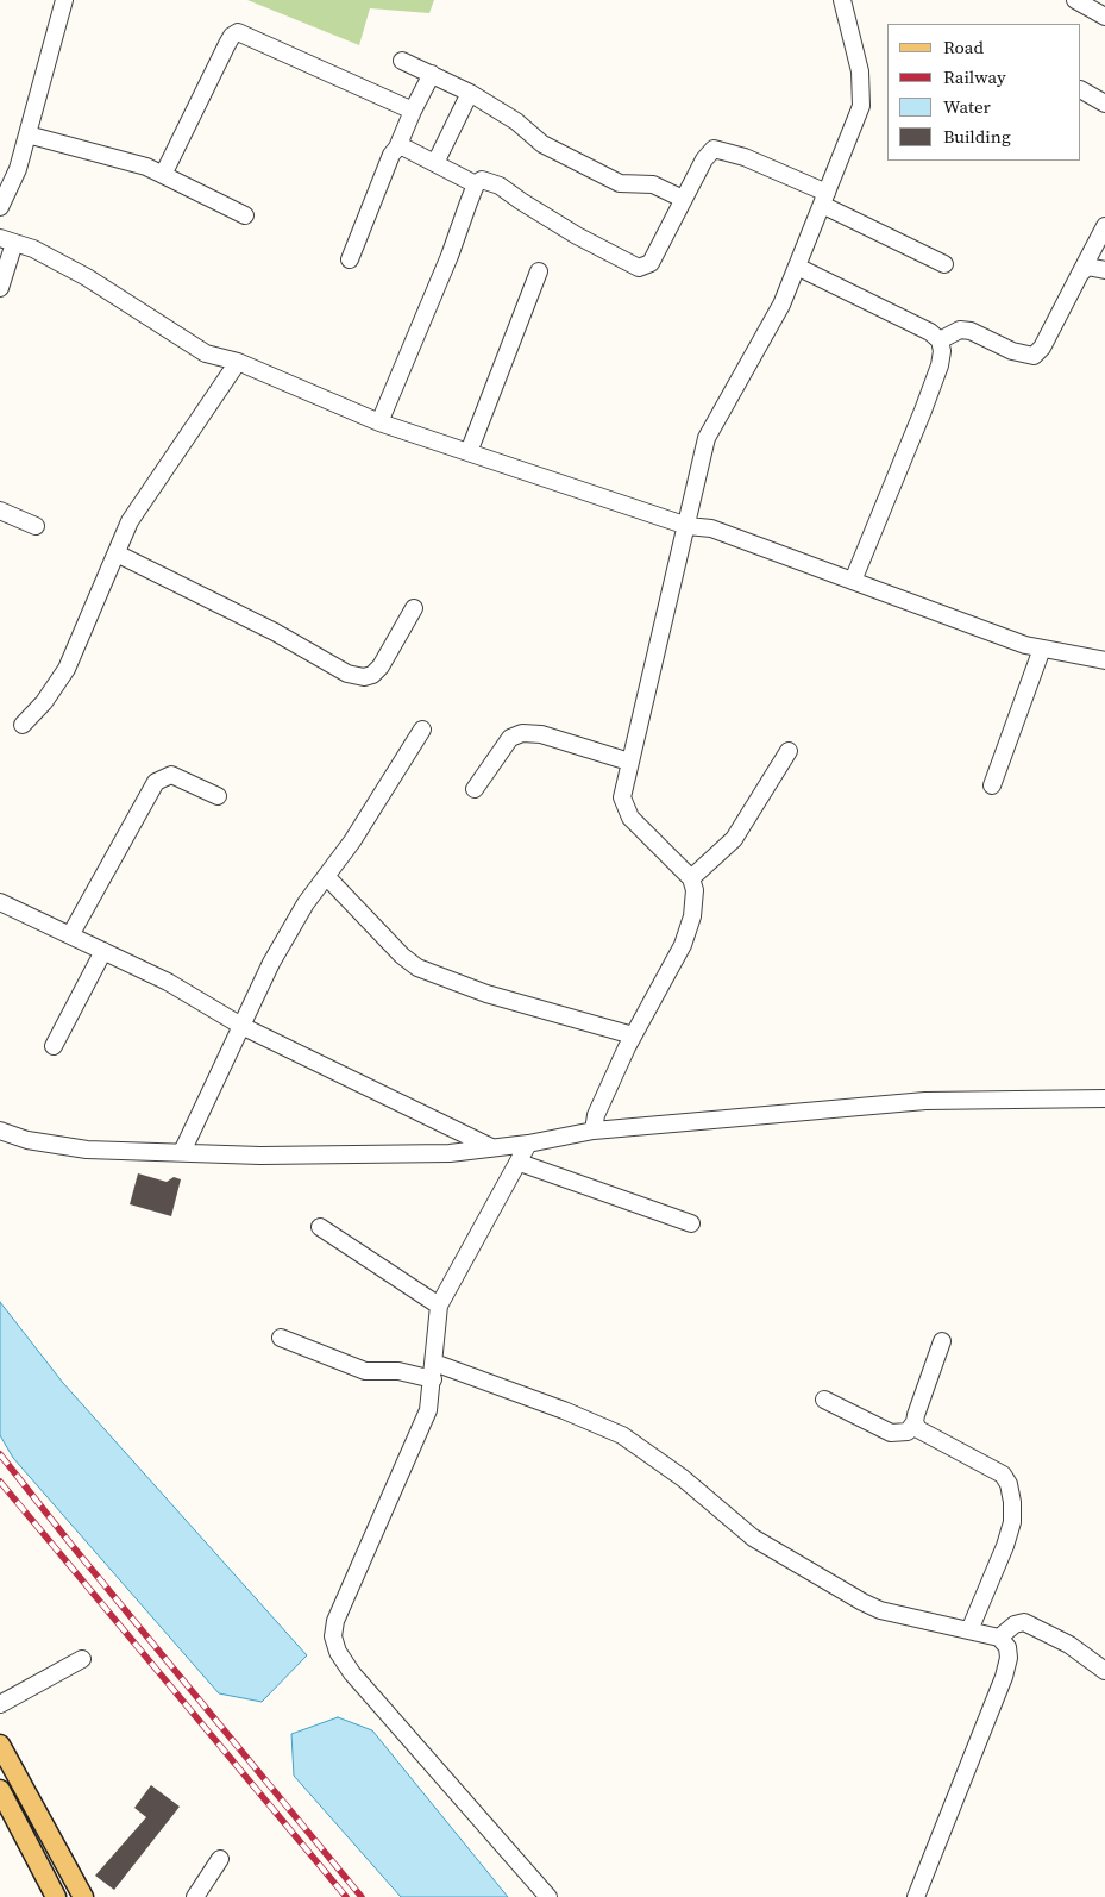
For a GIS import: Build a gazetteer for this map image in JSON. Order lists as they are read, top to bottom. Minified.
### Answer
{"legend":["Road","Railway","Water","Building"]}
